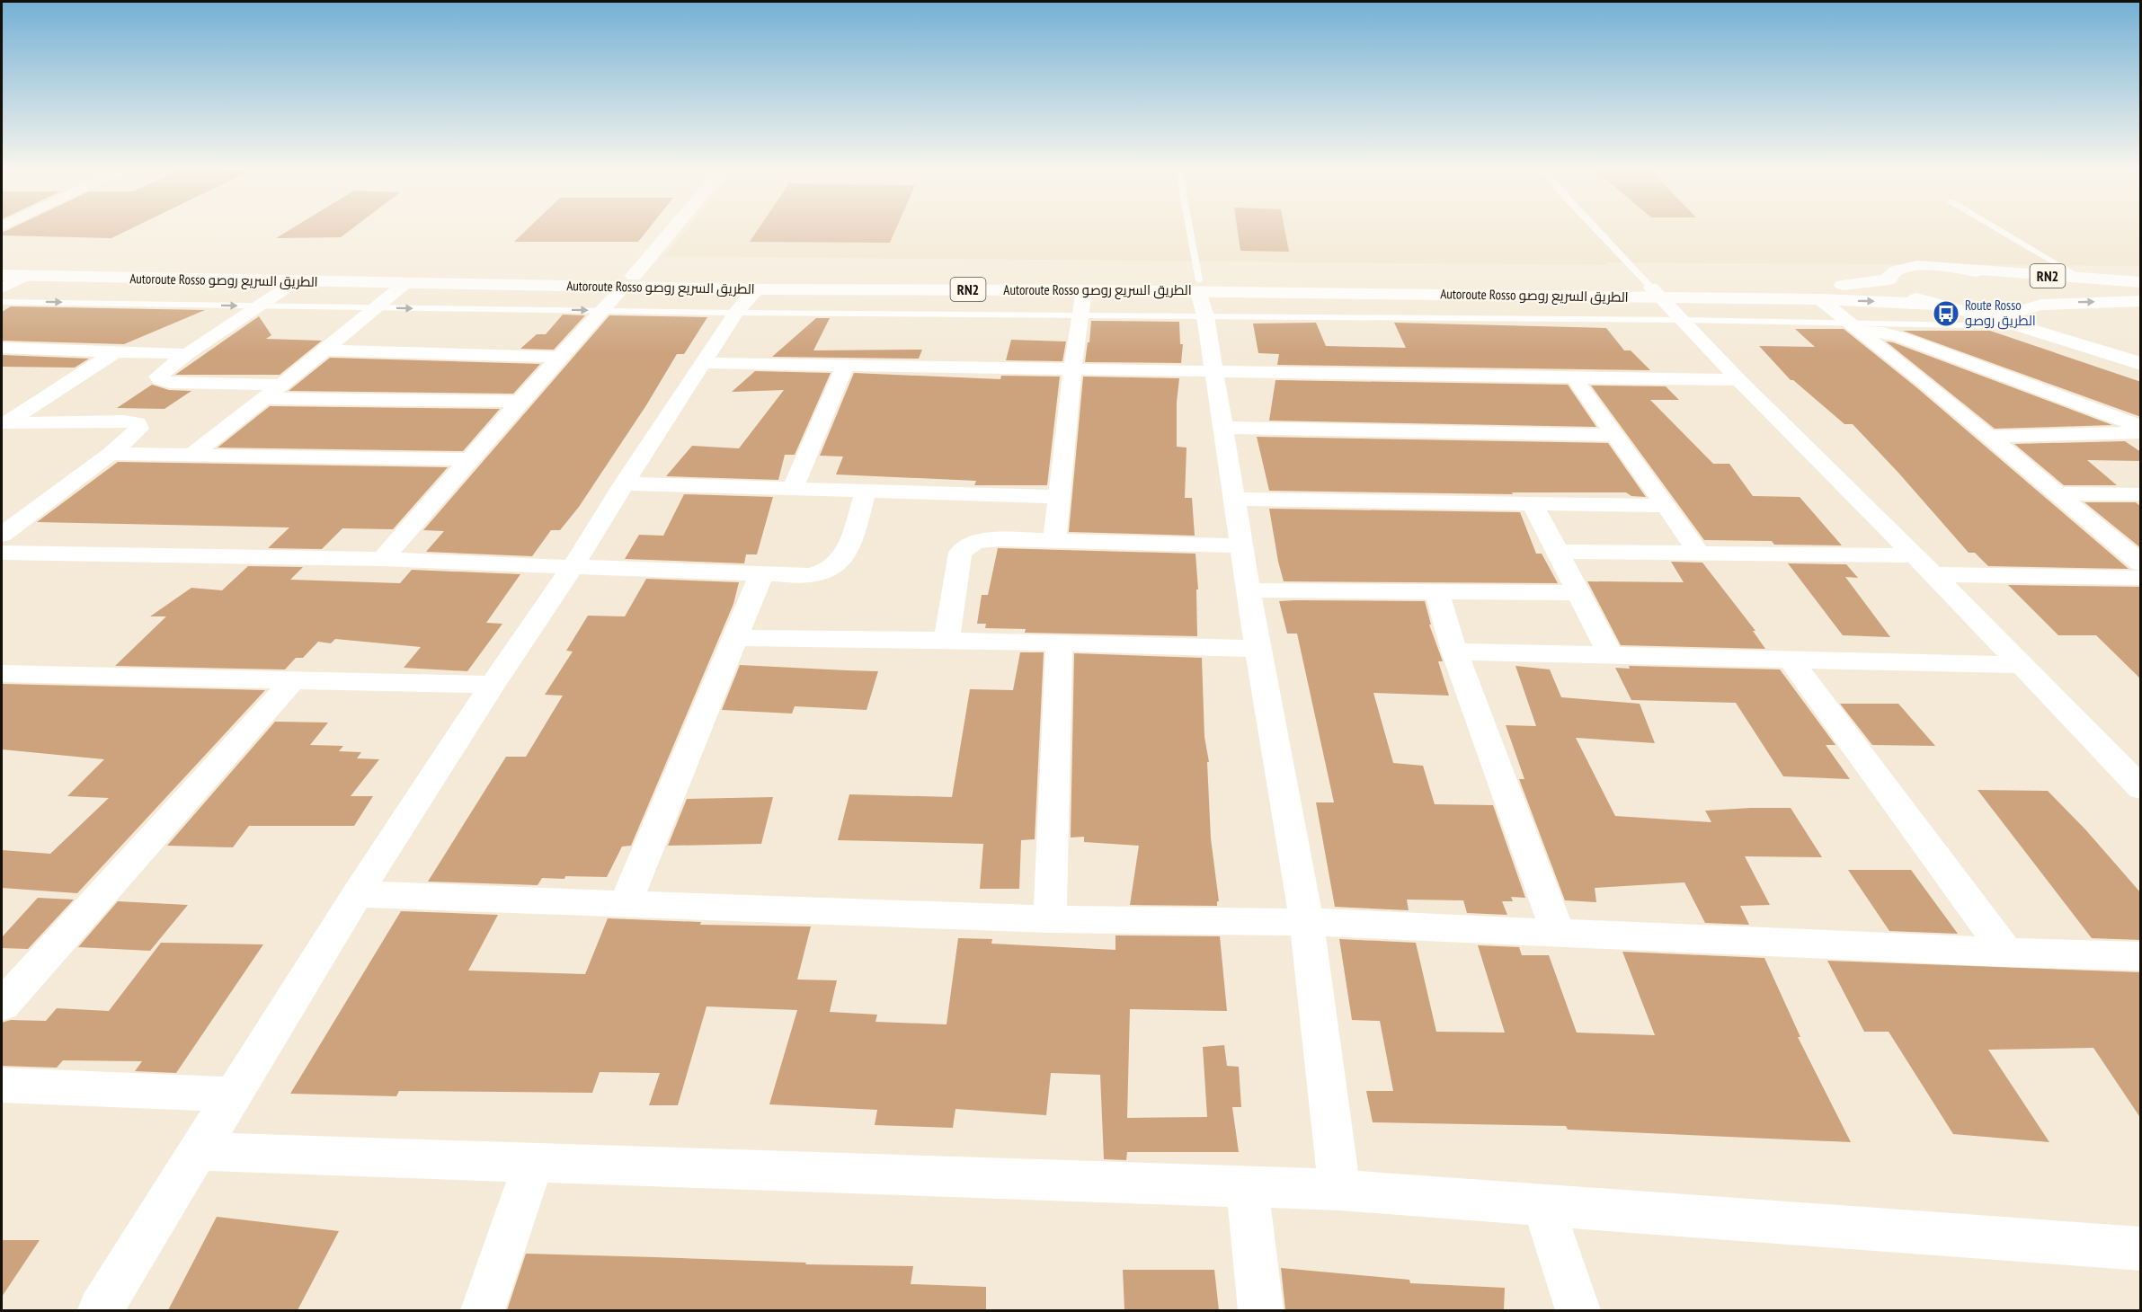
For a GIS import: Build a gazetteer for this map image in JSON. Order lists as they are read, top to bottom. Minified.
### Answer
{"streets":{"main road":["RN2","Autoroute Rosso الطريق السريع روصو"]},"places":{"bus stop":["Route Rosso الطريق روصو"]}}
